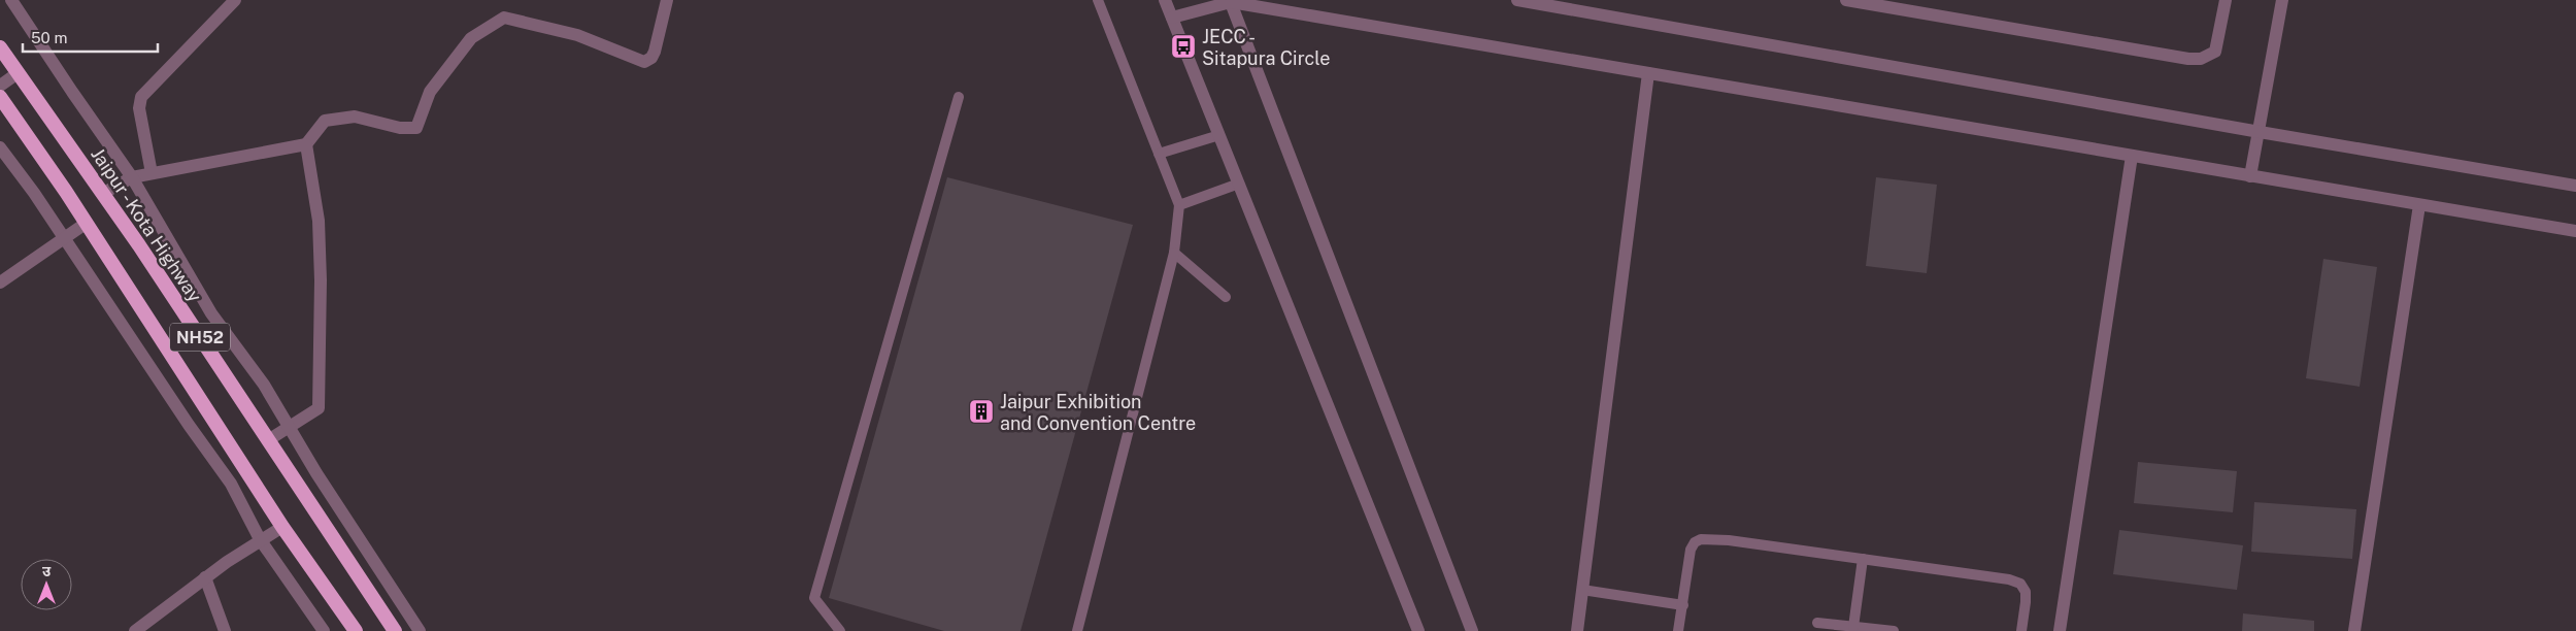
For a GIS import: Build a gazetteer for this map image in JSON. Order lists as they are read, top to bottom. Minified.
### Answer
{"streets":{"highway":["Jaipur - Kota Highway","NH52"]},"places":{"bus stop":["JECC - Sitapura Circle"],"building":["Jaipur Exhibition and Convention Centre"]},"scale_bar":"50 m","north":"top"}
